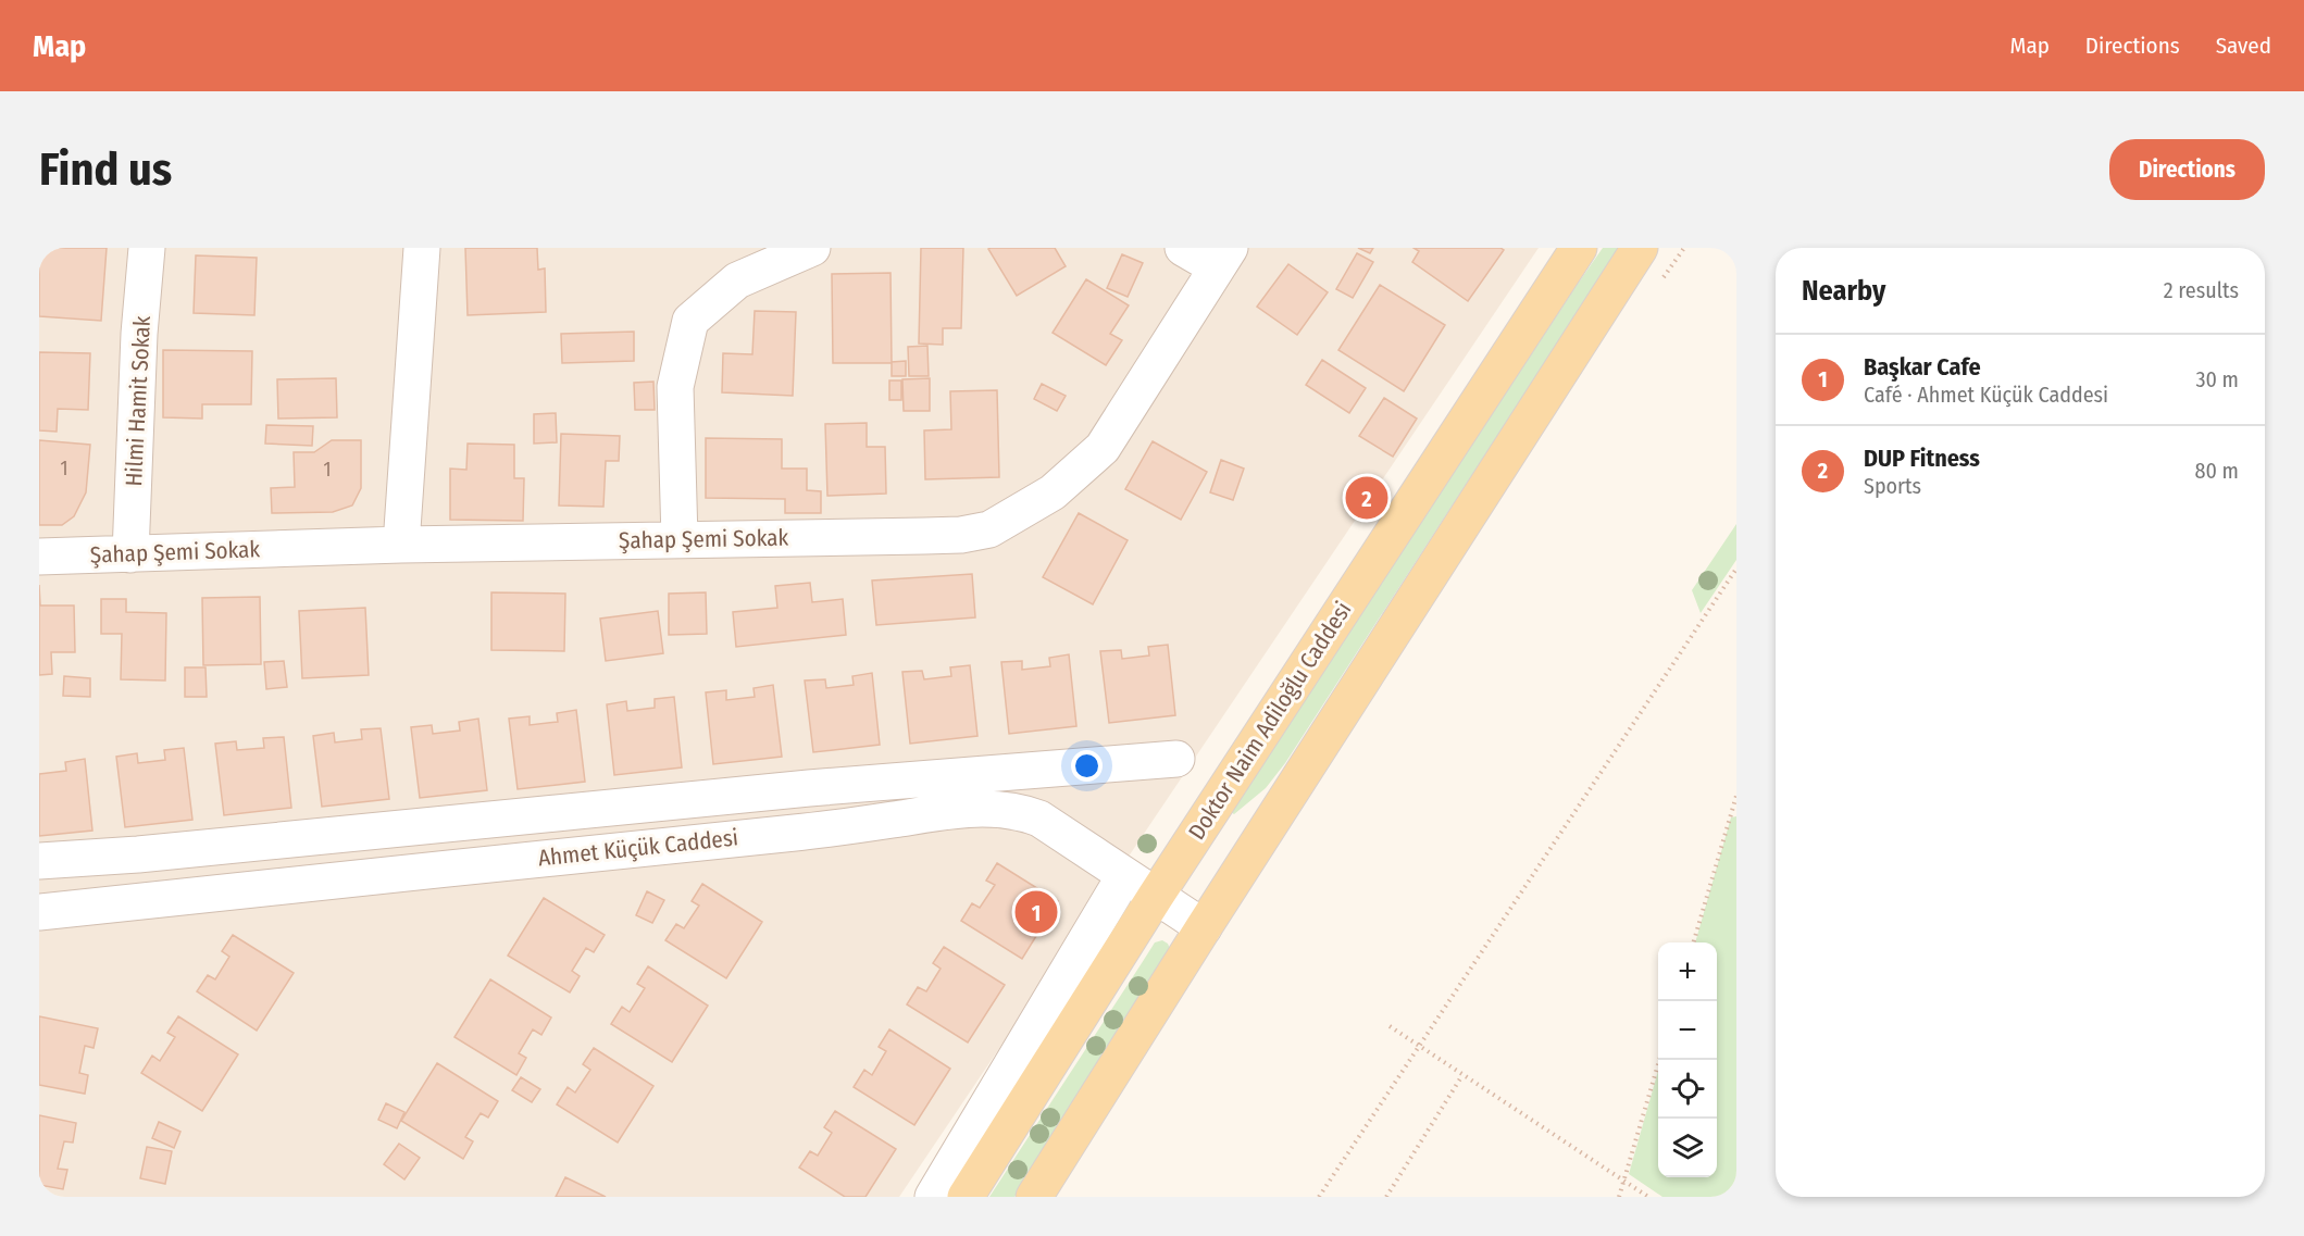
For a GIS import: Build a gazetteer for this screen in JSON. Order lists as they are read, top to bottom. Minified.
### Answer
{"streets":{"main road":["Doktor Naim Adiloğlu Caddesi"],"street":["Hilmi Hamit Sokak","Şahap Şemi Sokak","Ahmet Küçük Caddesi"]},"crossings":[["Hilmi Hamit Sokak","Şahap Şemi Sokak"],["Doktor Naim Adiloğlu Caddesi","Ahmet Küçük Caddesi"]],"house_numbers":["1","1"],"page":{"header":"Map","nav":["Map","Directions","Saved"],"buttons":"Directions","title":"Find us","heading":["Nearby","2 results"],"list":[{"mark":"1","name":"Başkar Cafe","note":"Café · Ahmet Küçük Caddesi","value":"30 m"},{"mark":"2","name":"DUP Fitness","note":"Sports","value":"80 m"}],"pins":["2","1"],"map_buttons":["+","−"]}}
